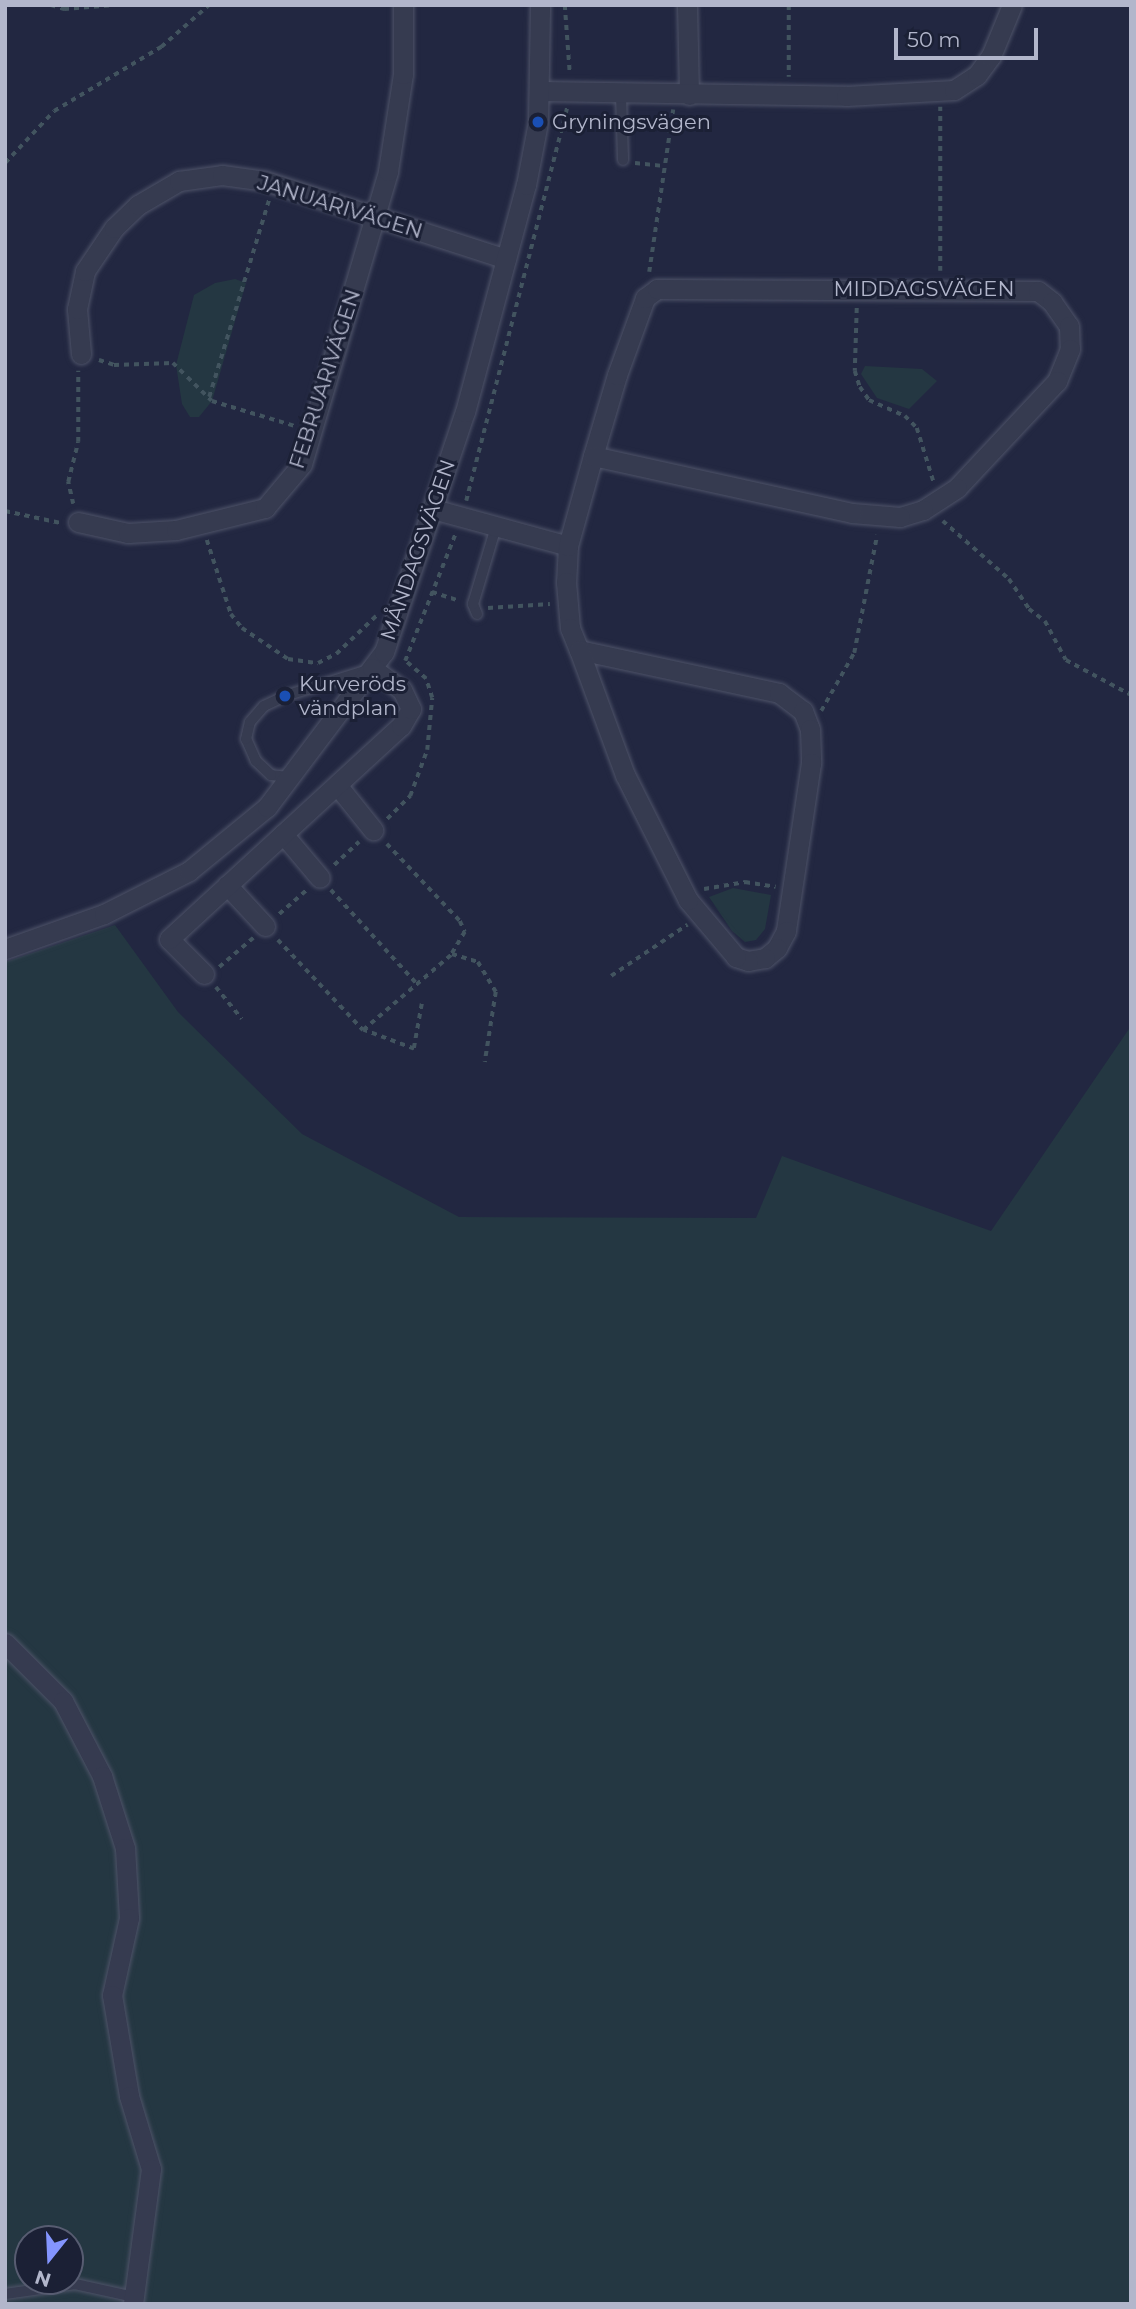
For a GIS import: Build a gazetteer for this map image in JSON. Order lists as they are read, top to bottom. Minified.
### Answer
{"streets":{"street":["JANUARIVÄGEN","MIDDAGSVÄGEN","FEBRUARIVÄGEN","MÅNDAGSVÄGEN"]},"crossings":[["JANUARIVÄGEN","FEBRUARIVÄGEN"],["JANUARIVÄGEN","MÅNDAGSVÄGEN"]],"places":["Gryningsvägen","Kurveröds vändplan"],"scale_bar":"50 m","north":"bottom"}
